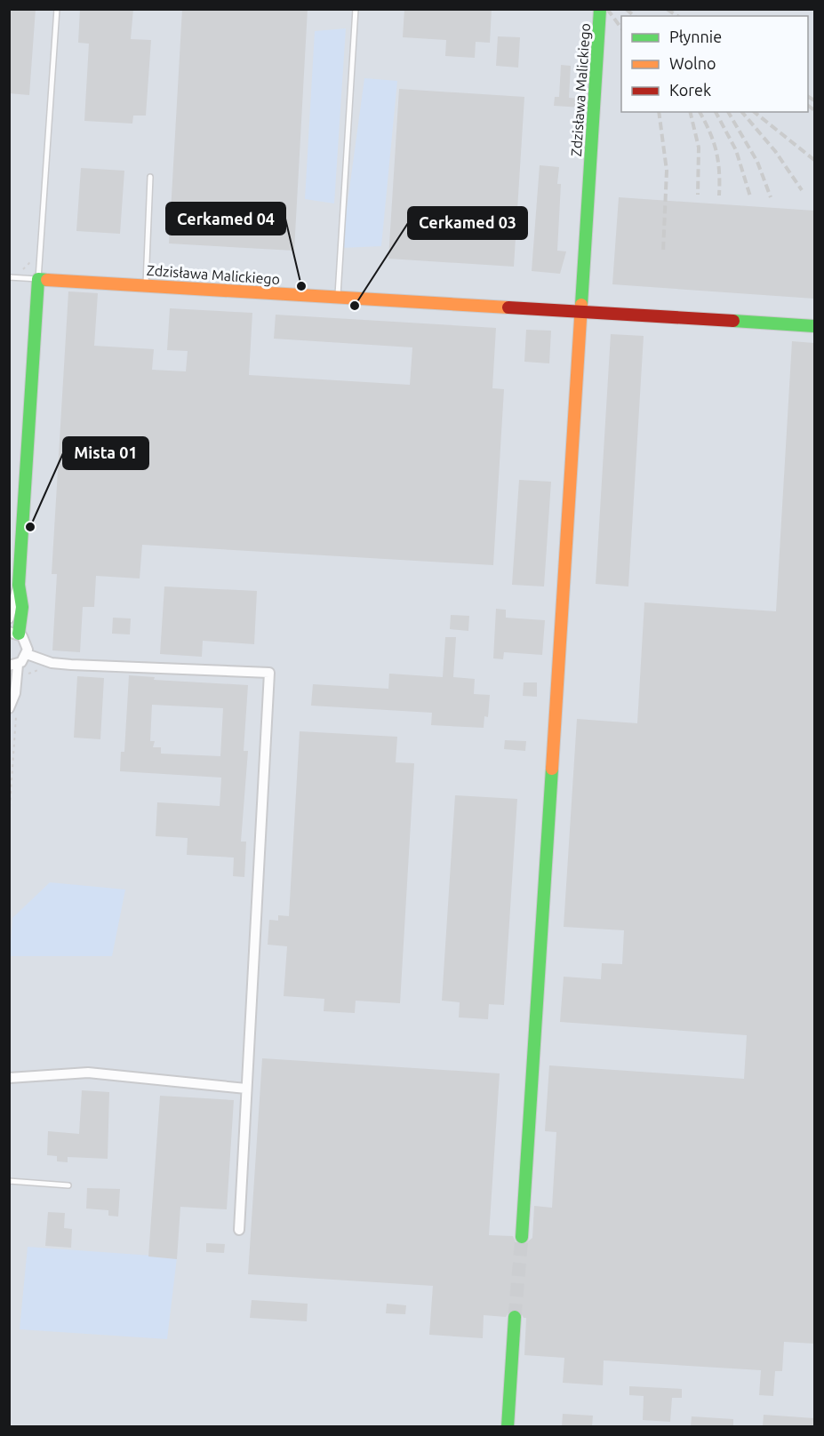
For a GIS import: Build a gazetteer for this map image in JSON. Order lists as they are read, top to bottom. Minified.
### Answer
{"streets":{"street":["Zdzisława Malickiego"]},"places":["Cerkamed 04","Cerkamed 03","Mista 01"],"legend":["Płynnie","Wolno","Korek"]}
